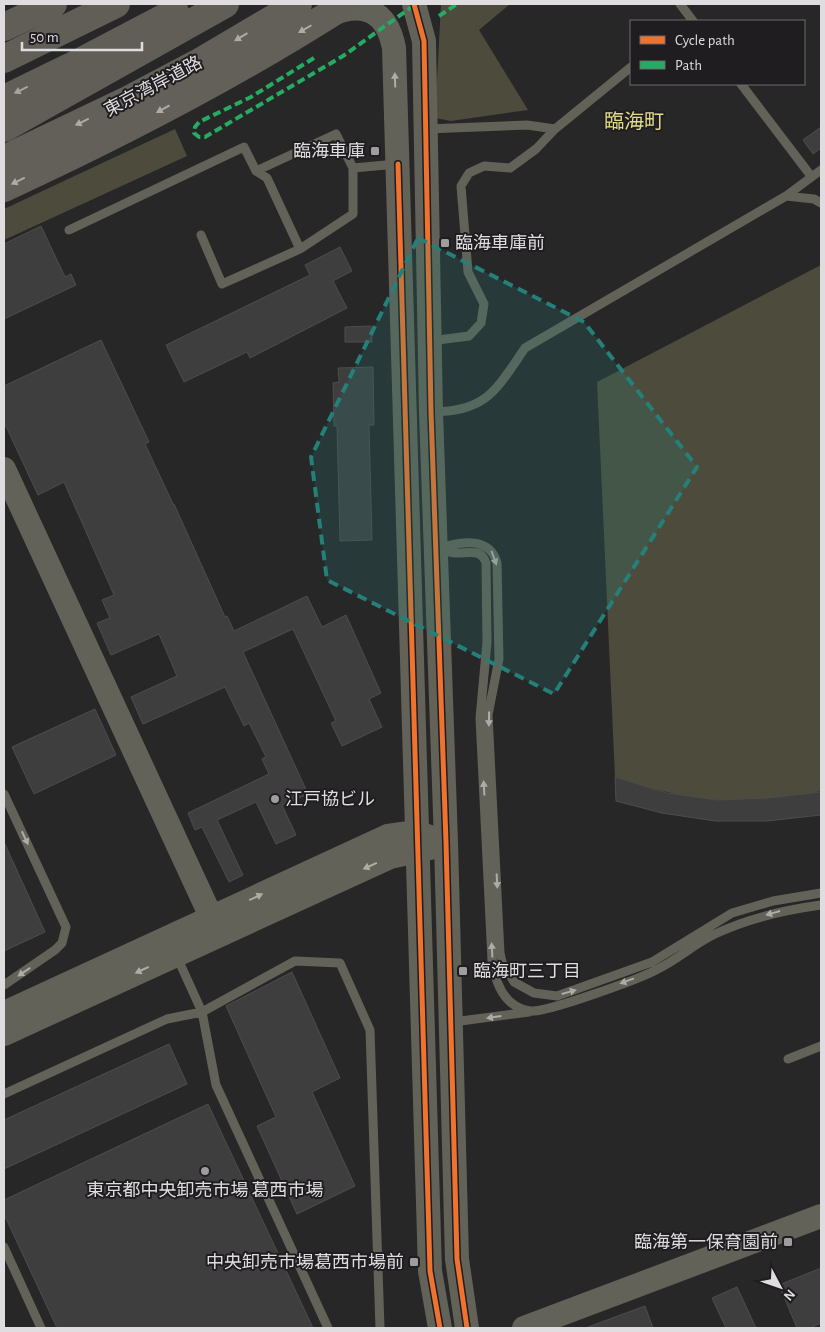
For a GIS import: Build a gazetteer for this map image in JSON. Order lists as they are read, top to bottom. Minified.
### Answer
{"streets":{"highway":["東京湾岸道路"]},"districts":["臨海町"],"places":{"transit":["臨海車庫","臨海車庫前","臨海町三丁目","臨海第一保育園前","中央卸売市場葛西市場前"],"other":["江戸協ビル","東京都中央卸売市場 葛西市場"]},"legend":["Cycle path","Path"],"scale_bar":"50 m","north":"bottom right"}
